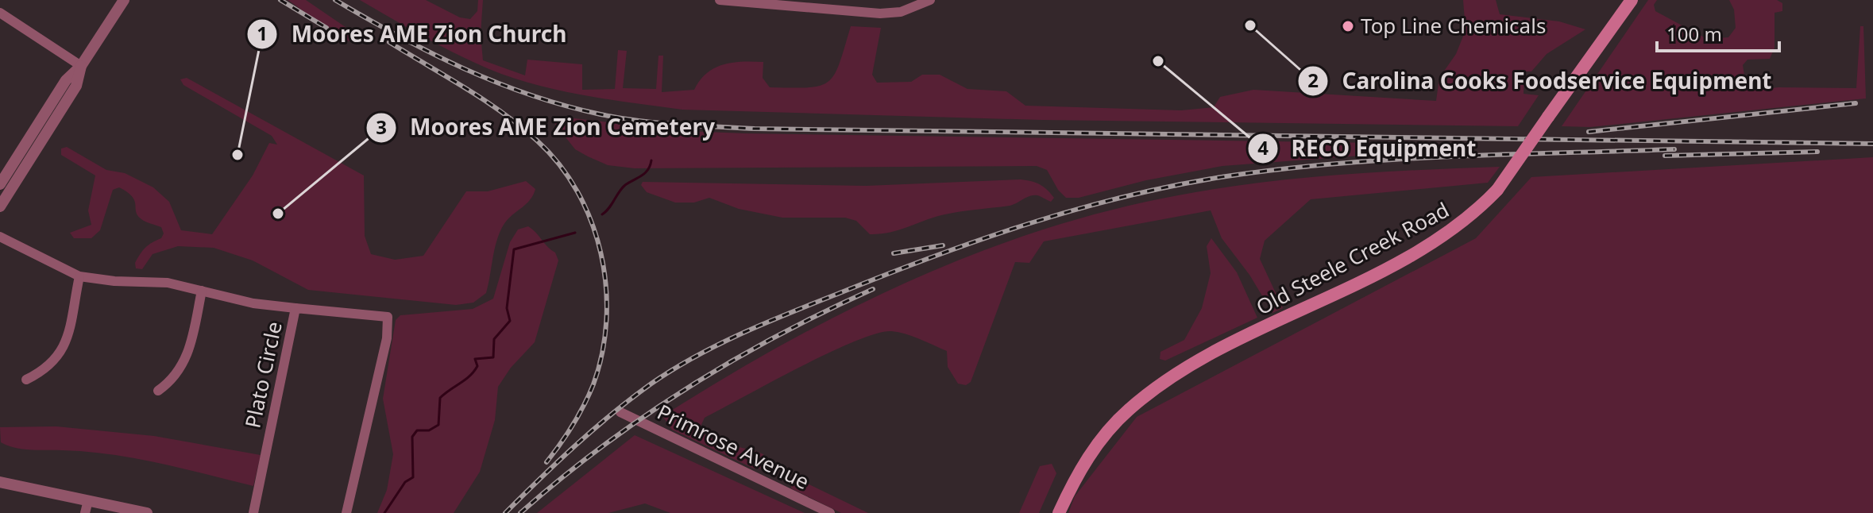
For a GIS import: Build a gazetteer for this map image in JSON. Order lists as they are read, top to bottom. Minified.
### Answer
{"streets":{"main road":["Old Steele Creek Road"],"street":["Plato Circle","Primrose Avenue"]},"places":["Carolina Cooks Foodservice Equipment","Top Line Chemicals","RECO Equipment","Moores AME Zion Church","Moores AME Zion Cemetery"],"scale_bar":"100 m"}
